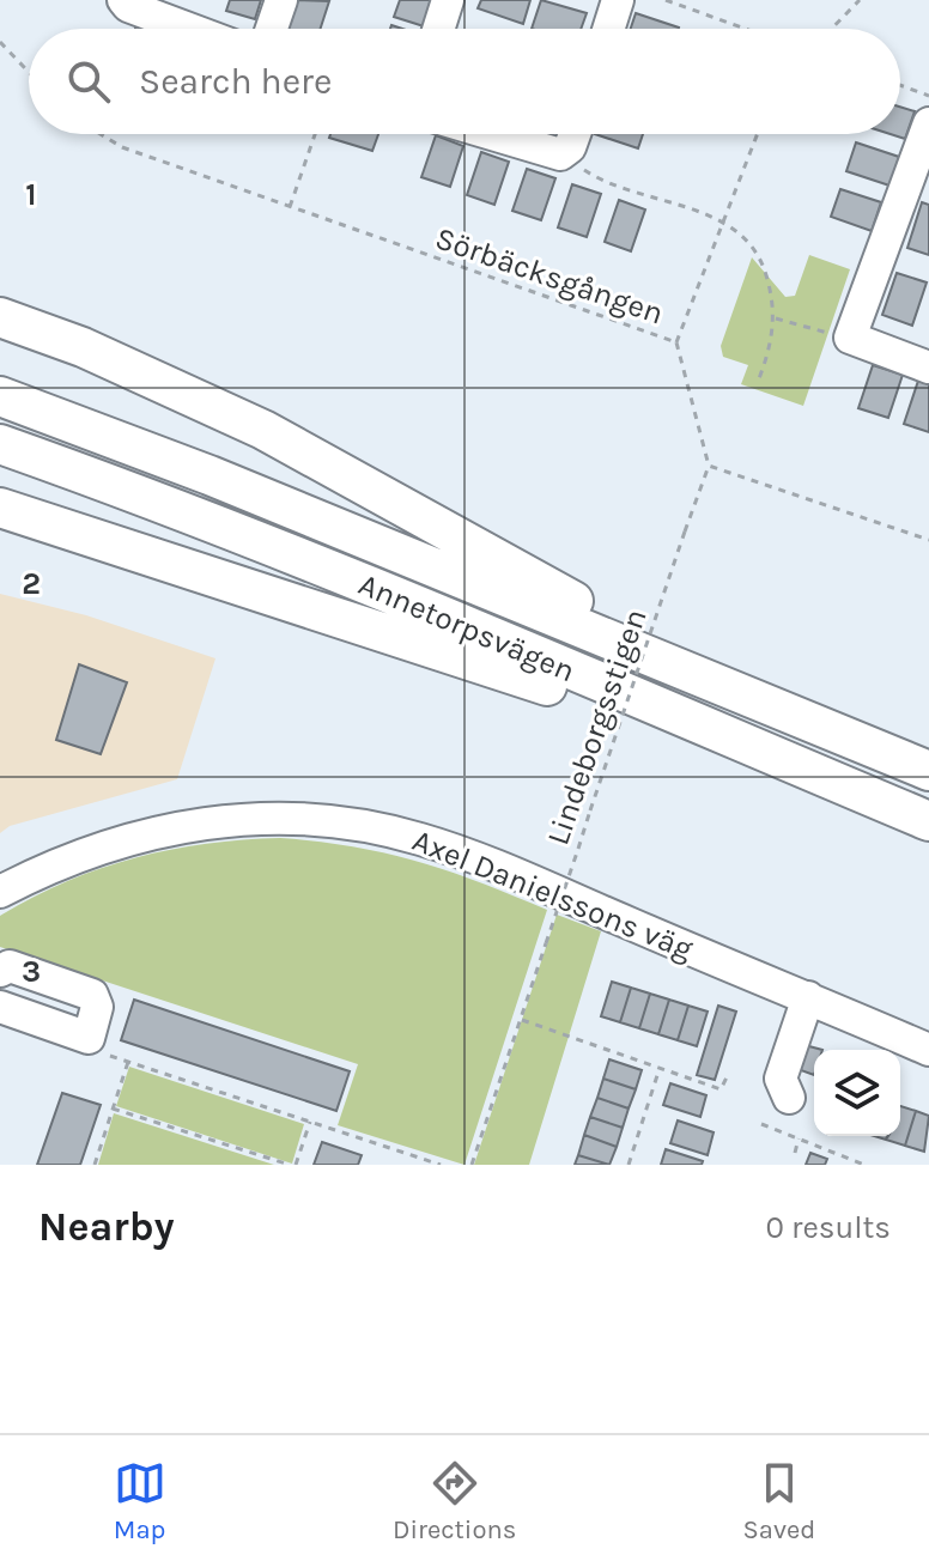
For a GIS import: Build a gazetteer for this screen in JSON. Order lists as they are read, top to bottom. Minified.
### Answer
{"streets":{"main road":["Annetorpsvägen"],"street":["Axel Danielssons väg"],"path":["Sörbäcksgången","Lindeborgsstigen"]},"crossings":[["Sörbäcksgången","Lindeborgsstigen"]],"page":{"search":"Search here","heading":["Nearby","0 results"],"nav":["Map","Directions","Saved"]},"grid":{"rows":["1","2","3"]}}
